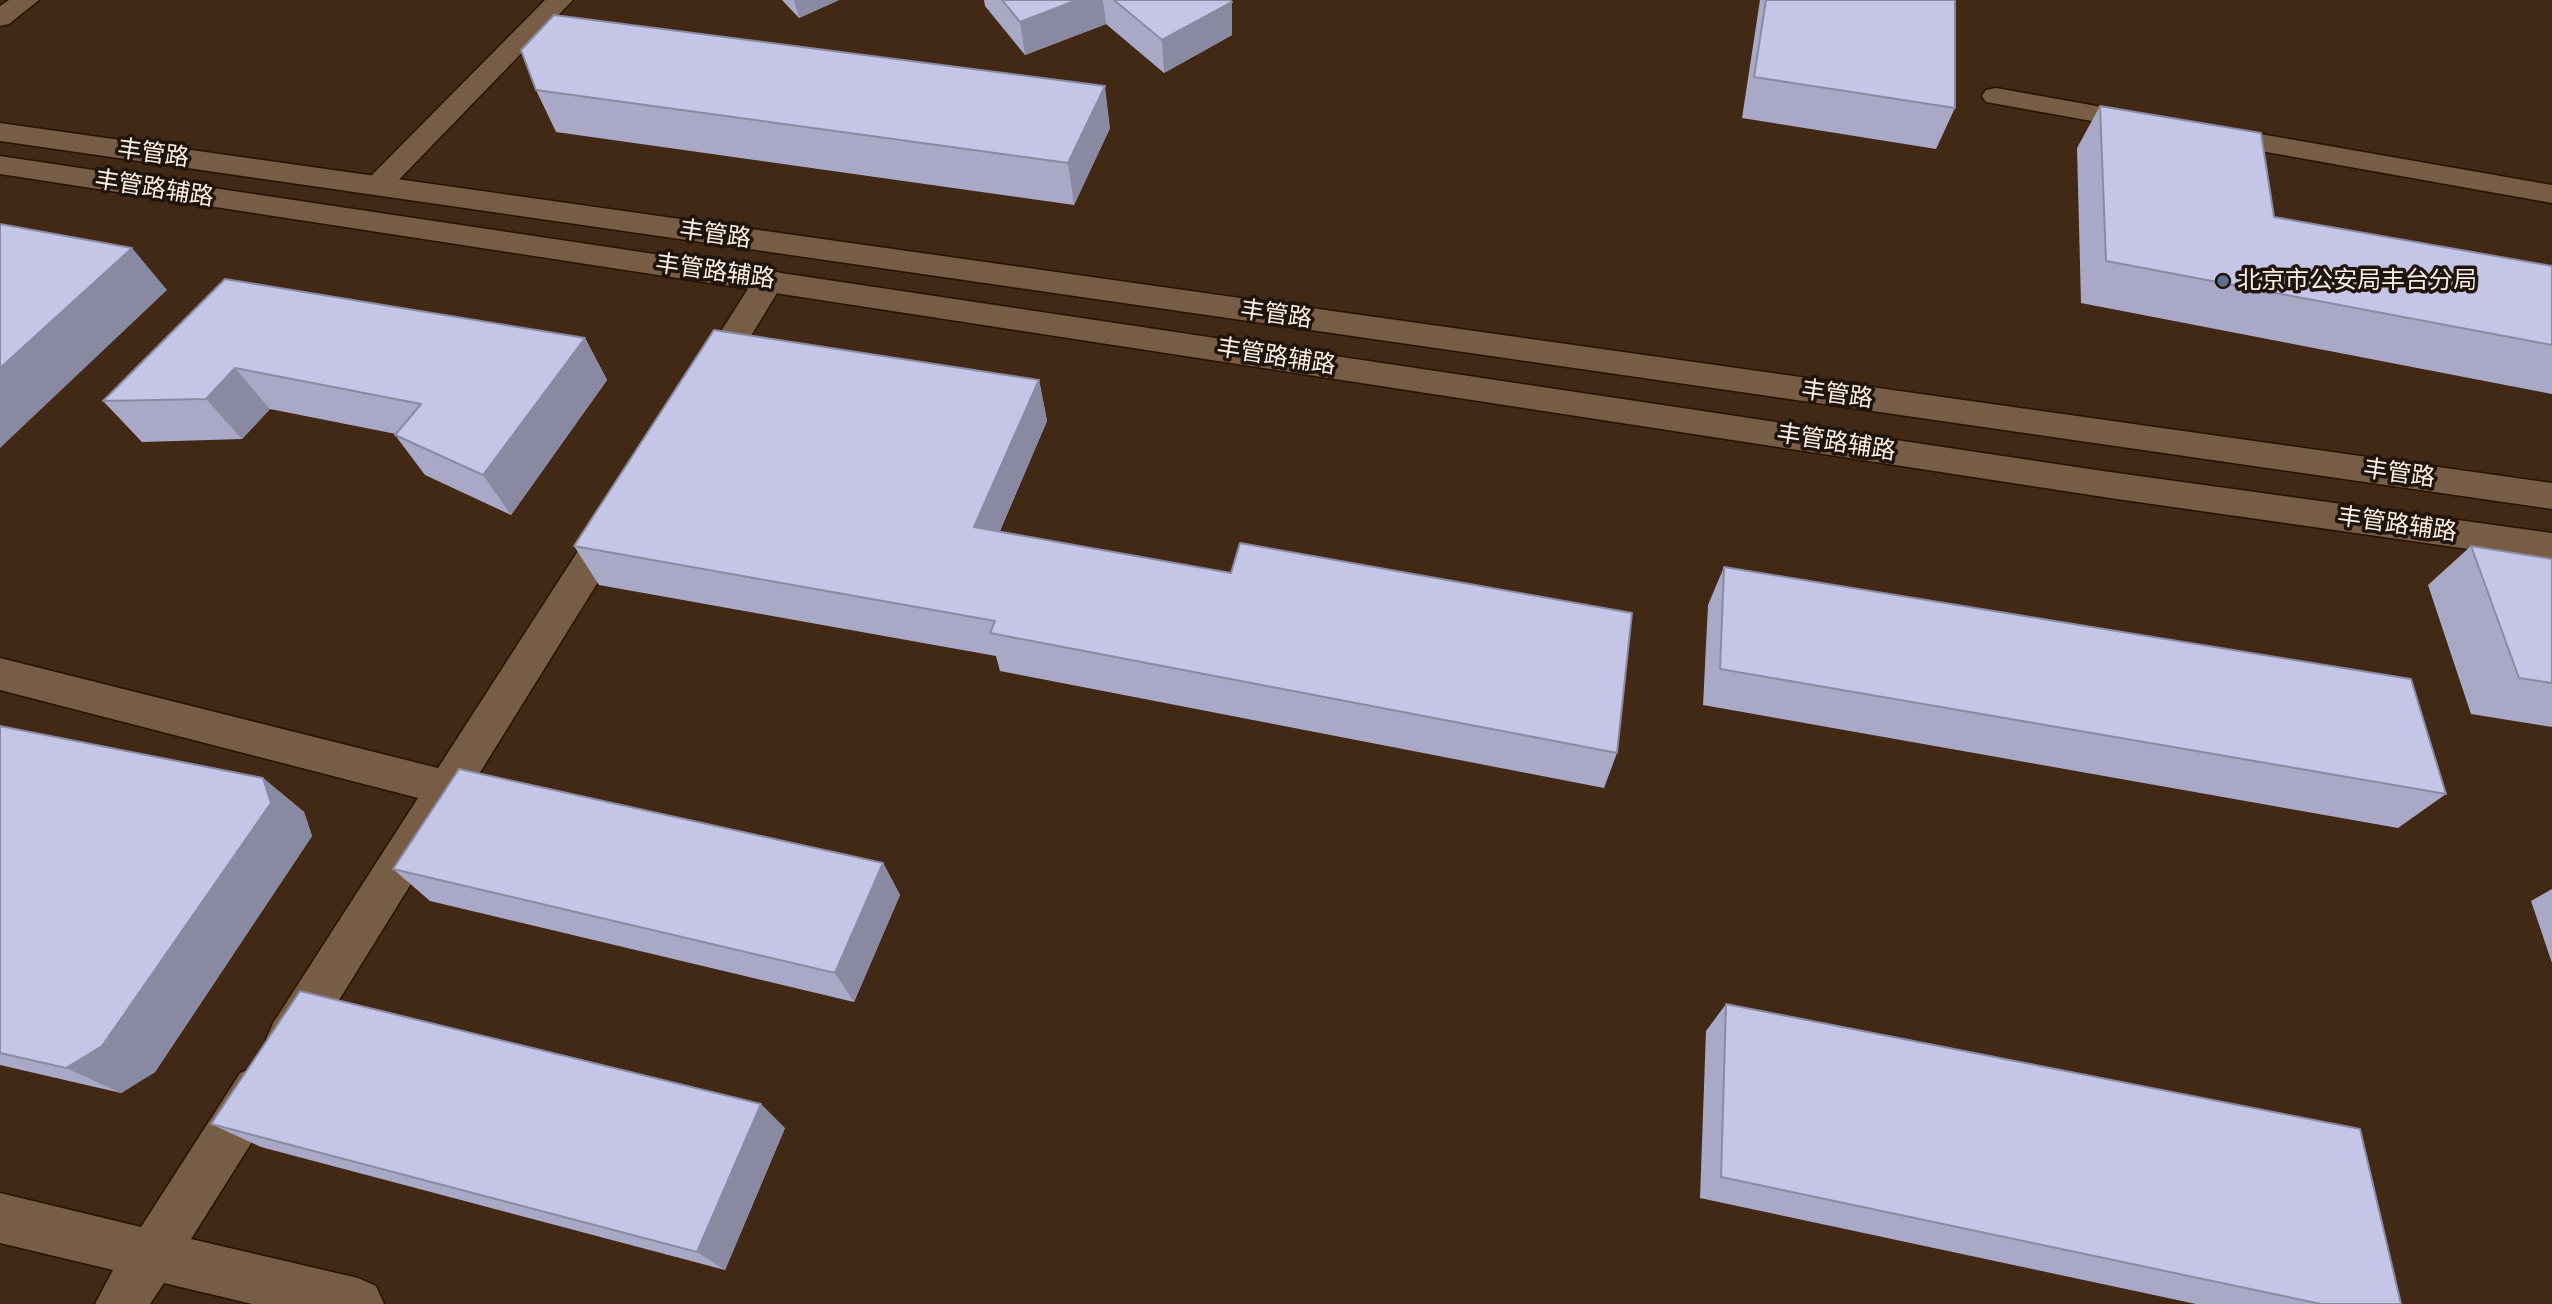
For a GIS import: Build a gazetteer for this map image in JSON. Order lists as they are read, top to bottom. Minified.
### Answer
{"streets":{"street":["丰管路","丰管路辅路"]},"places":["北京市公安局丰台分局"]}
